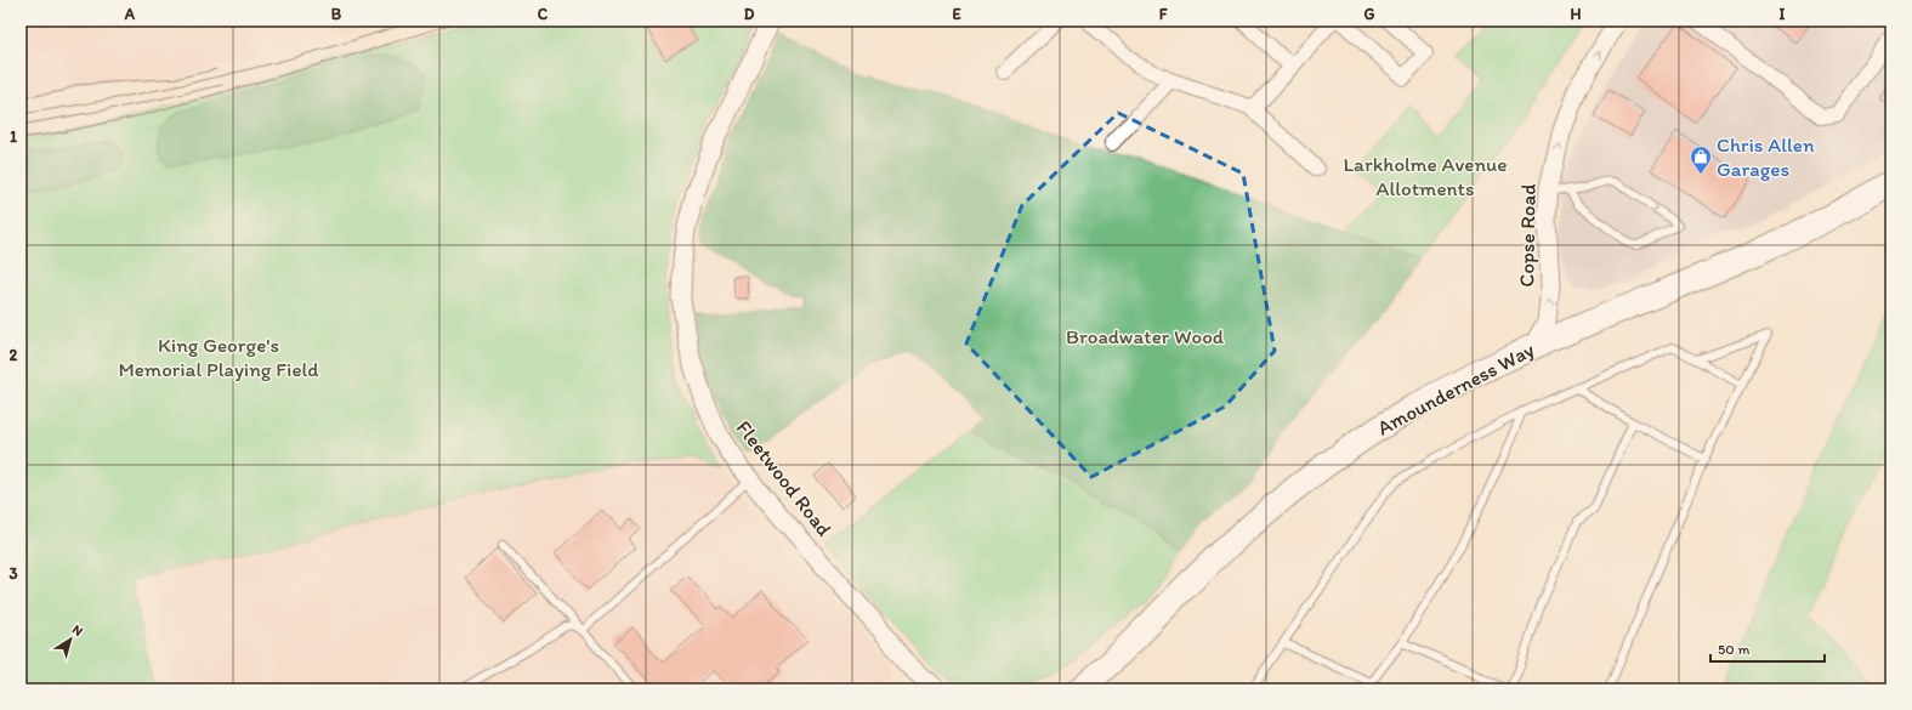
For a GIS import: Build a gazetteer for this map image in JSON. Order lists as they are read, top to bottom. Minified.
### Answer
{"streets":{"highway":["Amounderness Way"],"street":["Copse Road","Fleetwood Road"]},"crossings":[["Copse Road","Amounderness Way"]],"one_way":["Copse Road"],"parks":["Larkholme Avenue Allotments","Broadwater Wood","King George's Memorial Playing Field"],"places":{"shop":["Chris Allen Garages"]},"scale_bar":"50 m","north":"top right","grid":{"columns":["A","B","C","D","E","F","G","H","I"],"rows":["1","2","3"]}}
